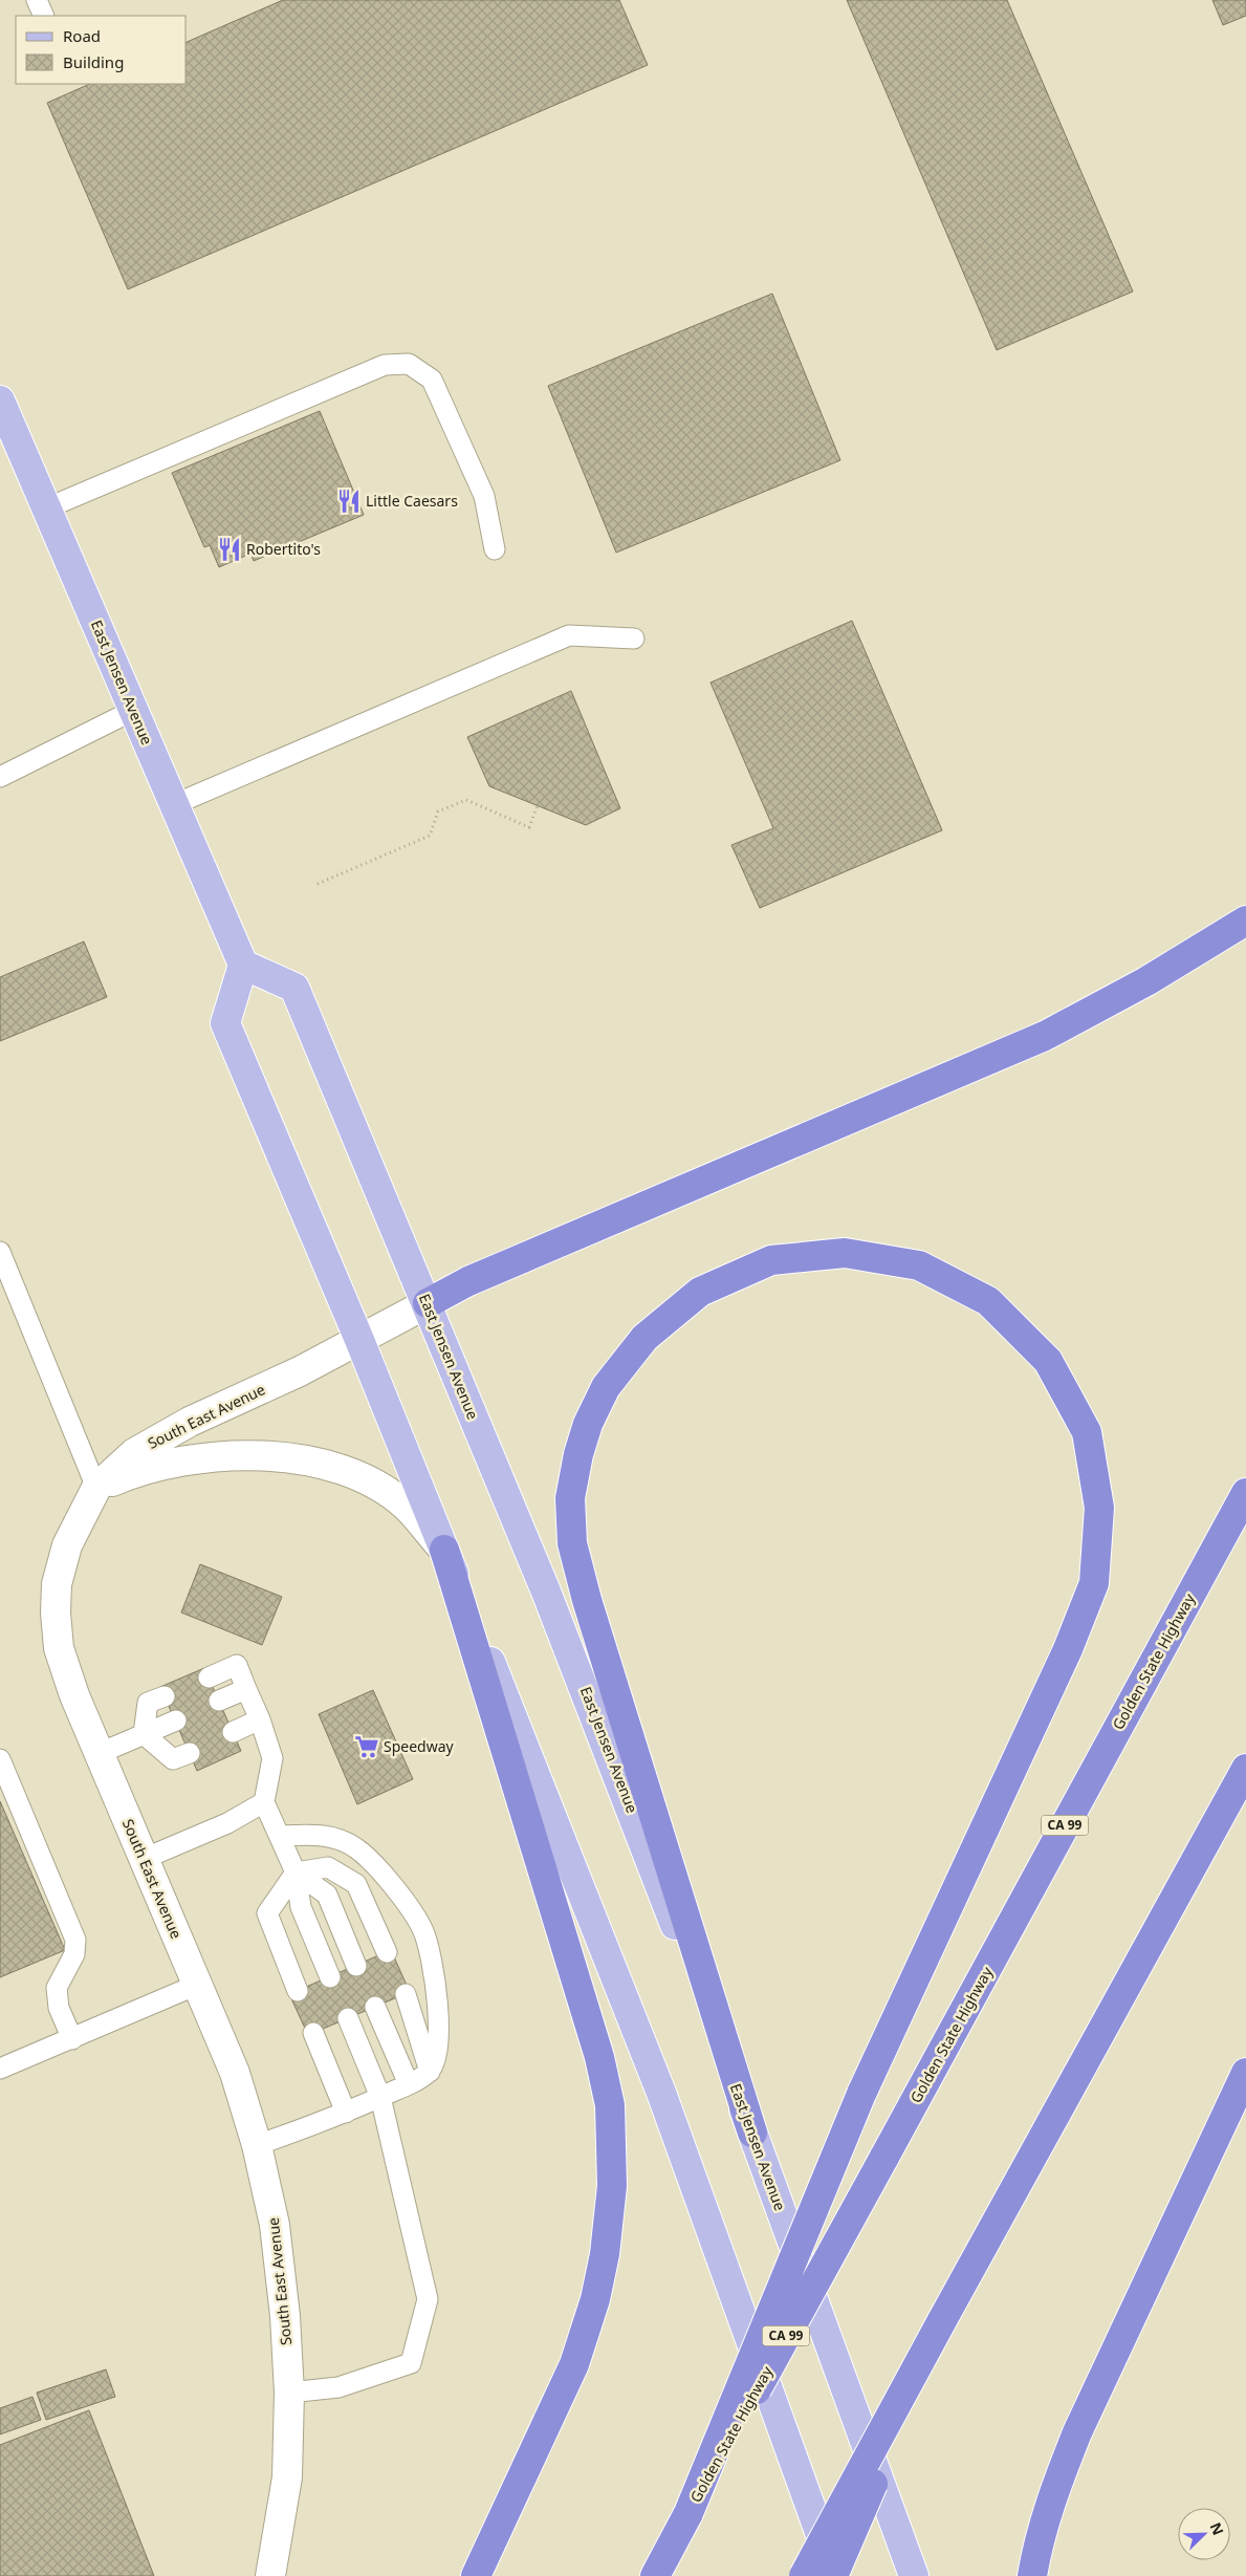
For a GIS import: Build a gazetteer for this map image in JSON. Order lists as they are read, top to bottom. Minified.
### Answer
{"streets":{"highway":["Golden State Highway","CA 99"],"main road":["East Jensen Avenue"],"street":["South East Avenue"]},"crossings":[["East Jensen Avenue","South East Avenue"]],"places":{"restaurant":["Little Caesars","Robertito's"],"supermarket":["Speedway"]},"legend":["Road","Building"],"north":"top right"}
